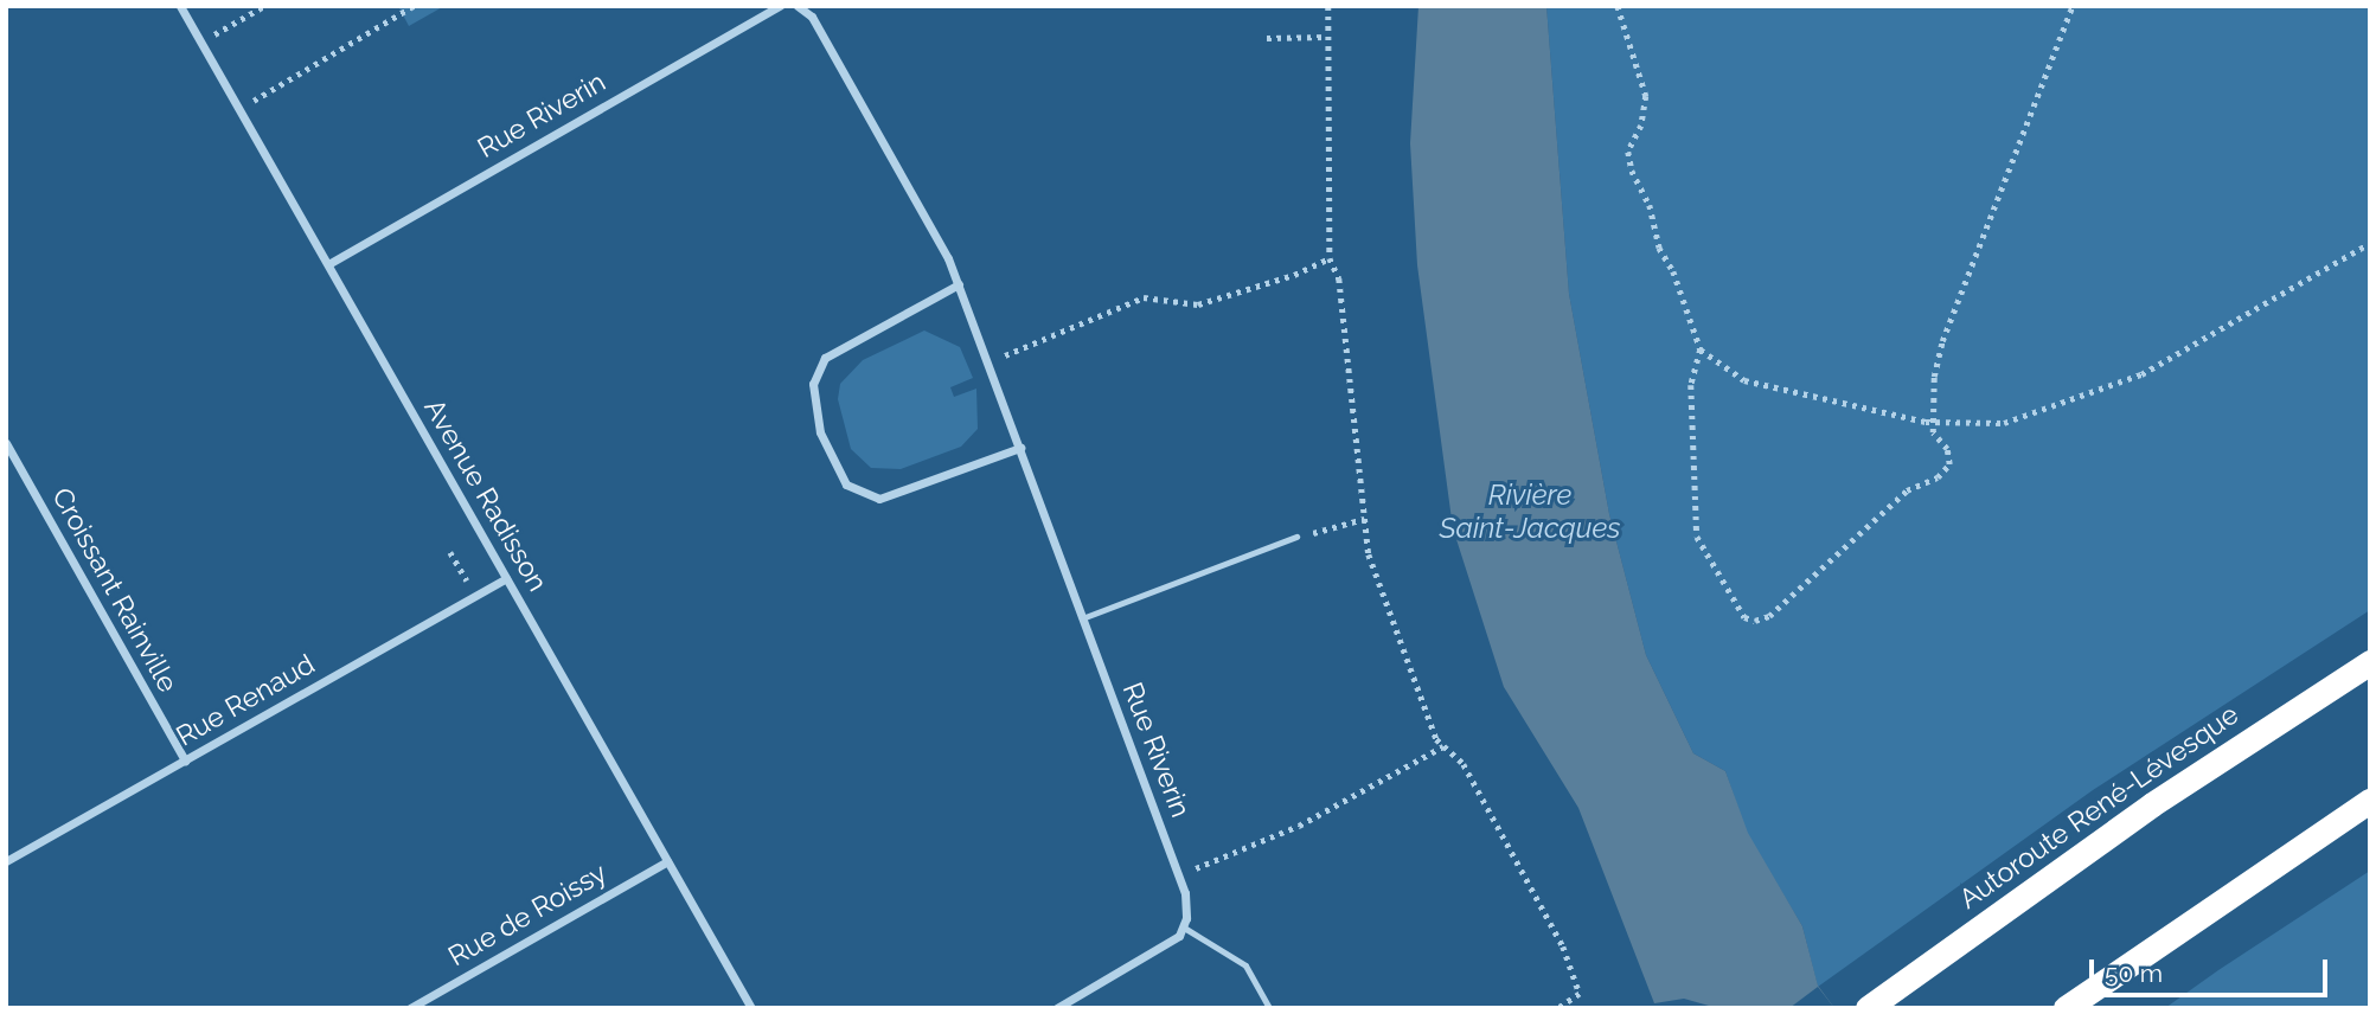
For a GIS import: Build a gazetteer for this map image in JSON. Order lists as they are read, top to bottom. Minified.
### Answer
{"streets":{"highway":["Autoroute René-Lévesque"],"street":["Rue Riverin","Avenue Radisson","Croissant Rainville","Rue Renaud","Rue de Roissy"]},"crossings":[["Rue Riverin","Avenue Radisson"],["Avenue Radisson","Rue Renaud"],["Avenue Radisson","Rue de Roissy"],["Croissant Rainville","Rue Renaud"]],"water":["Rivière Saint-Jacques"],"scale_bar":"50 m"}
